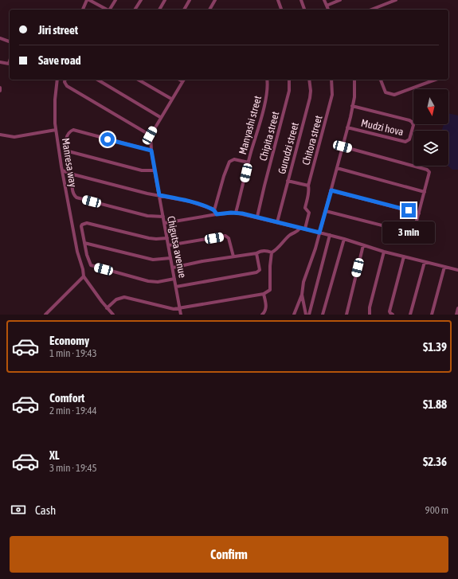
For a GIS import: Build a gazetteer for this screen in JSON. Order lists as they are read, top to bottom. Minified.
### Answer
{"streets":{"street":["Manyashi street","Mudzi hova","Chipita street","Chitora street","Gurudzi street","Manresa way","Chigutsa avenue"]},"north":"bottom","page":{"banner":["Jiri street","Save road"],"bubble":"3 min","list":[{"name":"Economy","note":"1 min · 19:43","value":"$1.39"},{"name":"Comfort","note":"2 min · 19:44","value":"$1.88"},{"name":"XL","note":"3 min · 19:45","value":"$2.36"}],"pay":["Cash","900 m"],"buttons":"Confirm"}}
